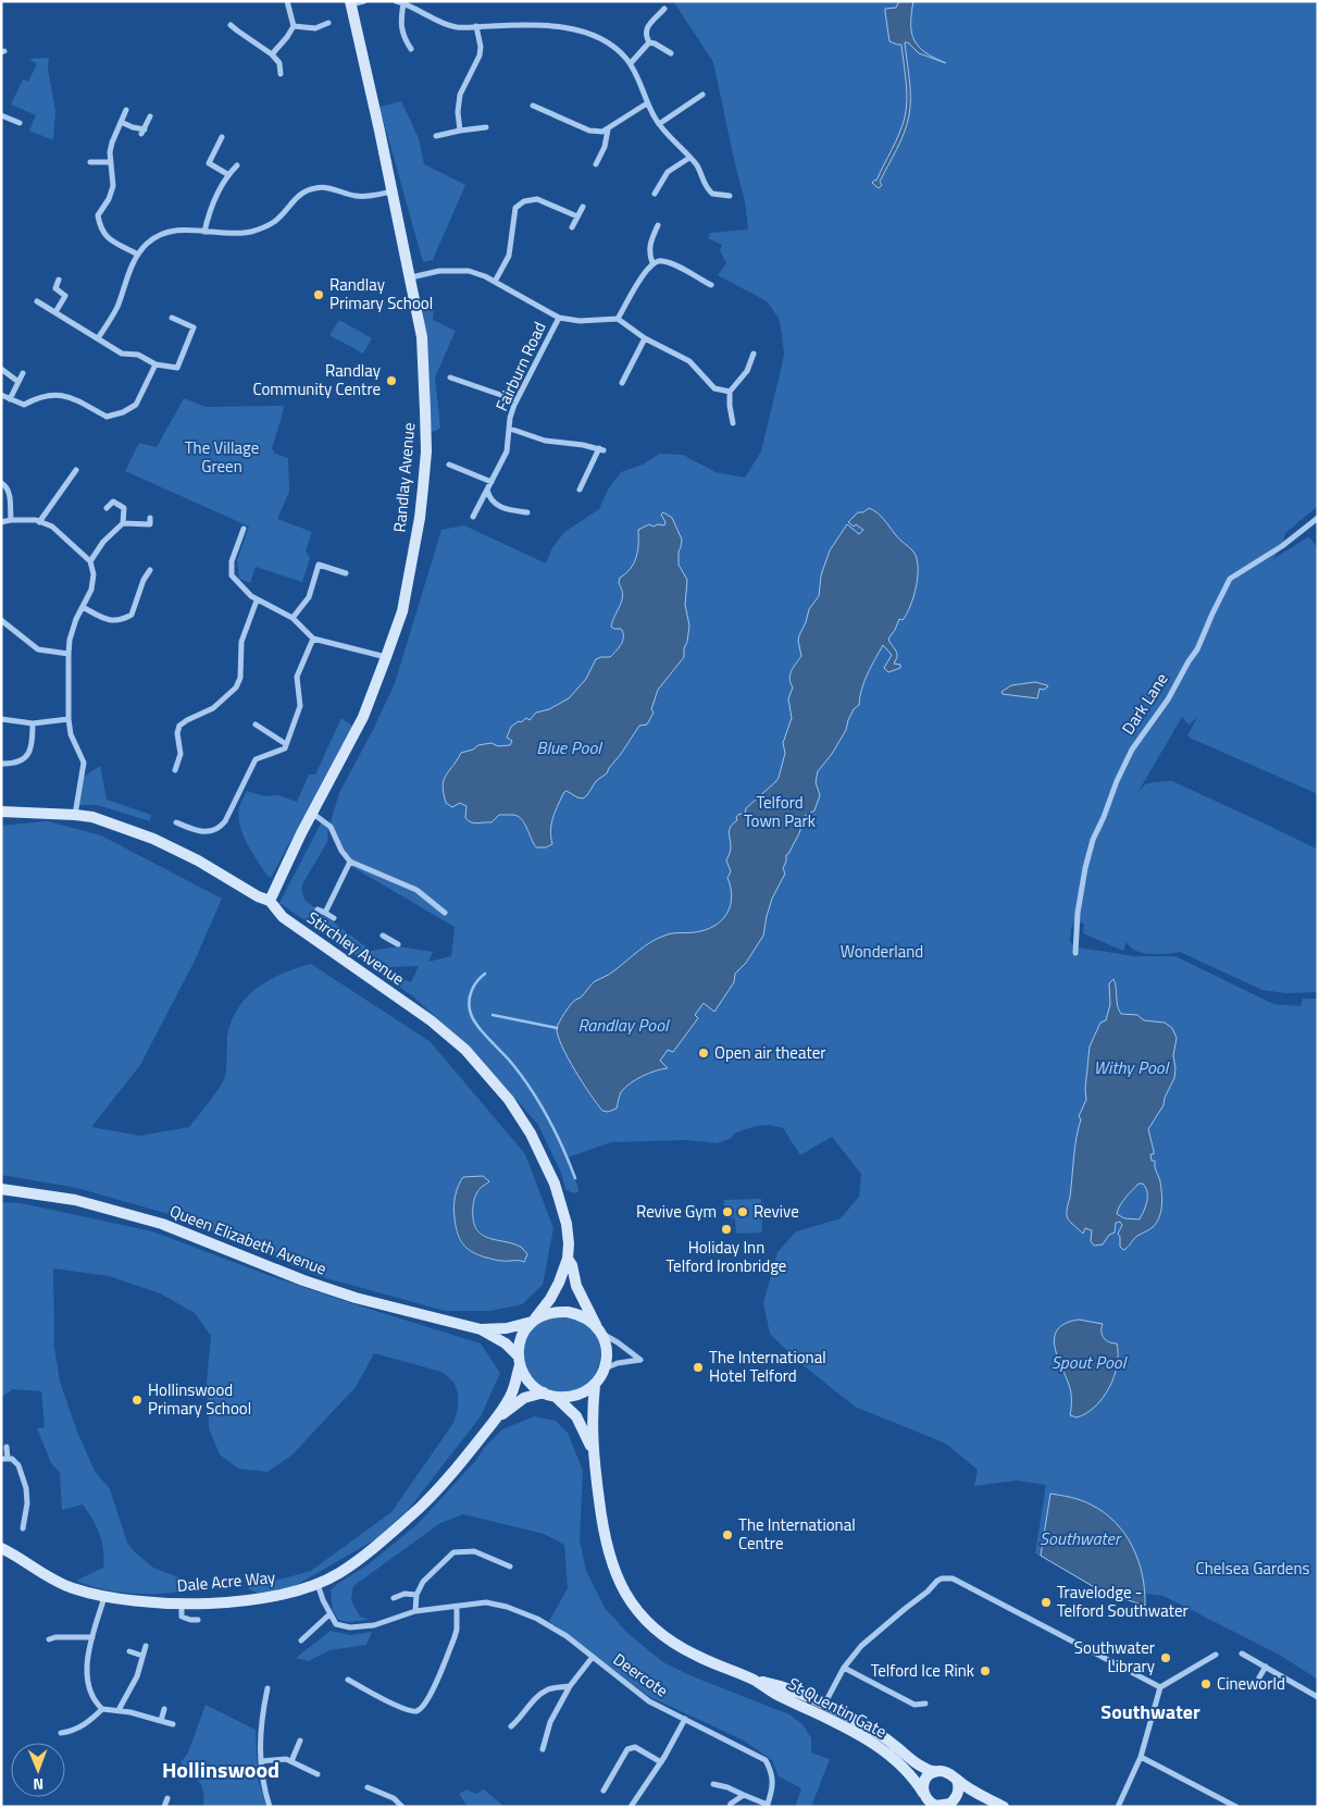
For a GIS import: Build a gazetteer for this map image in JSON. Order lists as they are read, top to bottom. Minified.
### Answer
{"streets":{"street":["Fairburn Road","Randlay Avenue","Dark Lane","Stirchley Avenue","Queen Elizabeth Avenue","Dale Acre Way","Deercote","St Quentin Gate"]},"crossings":[["Randlay Avenue","Stirchley Avenue"],["Queen Elizabeth Avenue","Dale Acre Way"]],"districts":["Southwater","Hollinswood"],"water":["Blue Pool","Randlay Pool","Withy Pool","Spout Pool","Southwater"],"parks":["The Village Green","Telford Town Park","Wonderland","Chelsea Gardens"],"places":["Randlay Primary School","Randlay Community Centre","Open air theater","Revive Gym","Revive","Holiday Inn Telford Ironbridge","The International Hotel Telford","Hollinswood Primary School","The International Centre","Travelodge - Telford Southwater","Southwater Library","Telford Ice Rink","Cineworld"],"north":"bottom"}
